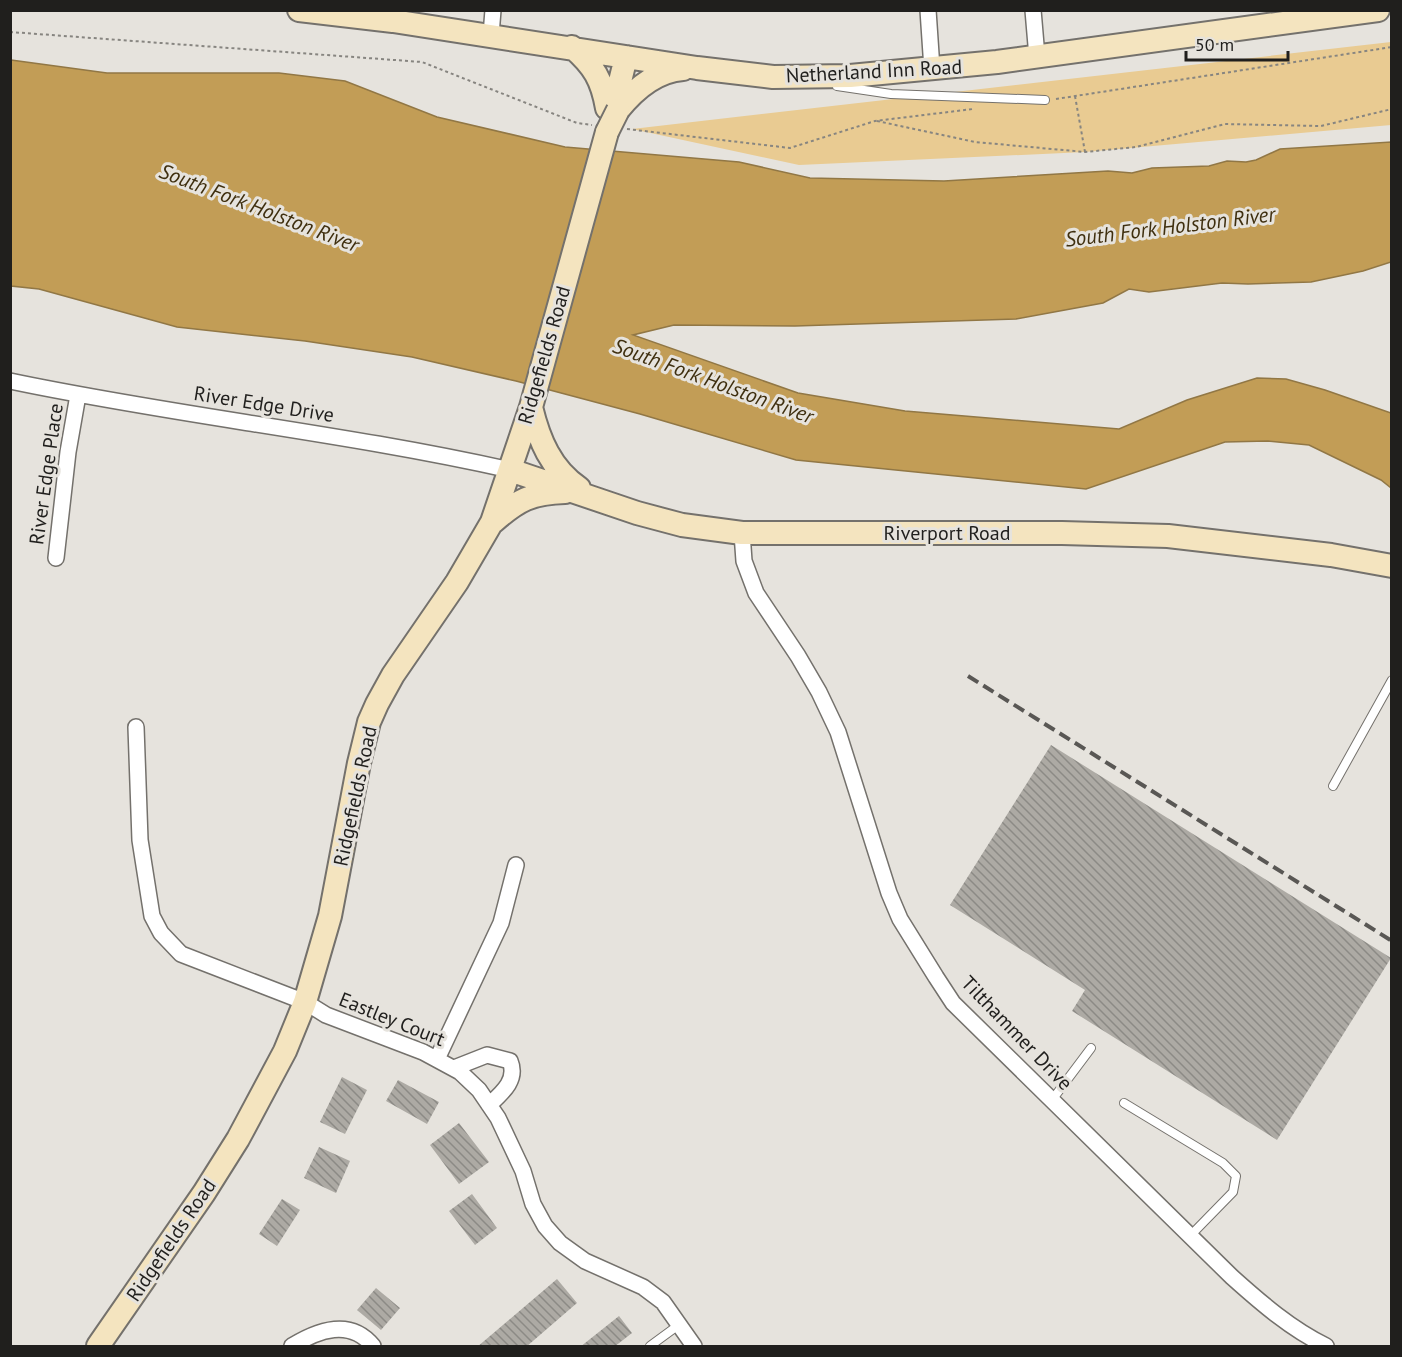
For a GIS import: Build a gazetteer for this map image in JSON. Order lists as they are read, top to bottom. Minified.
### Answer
{"streets":{"main road":["Netherland Inn Road","Ridgefields Road","Riverport Road"],"street":["River Edge Drive","River Edge Place","Eastley Court","Tilthammer Drive"]},"crossings":[["Netherland Inn Road","Ridgefields Road"],["Ridgefields Road","River Edge Drive"],["Ridgefields Road","Riverport Road"],["Ridgefields Road","Eastley Court"],["River Edge Drive","River Edge Place"],["River Edge Drive","Riverport Road"],["Riverport Road","Tilthammer Drive"]],"water":["South Fork Holston River"],"scale_bar":"50 m"}
